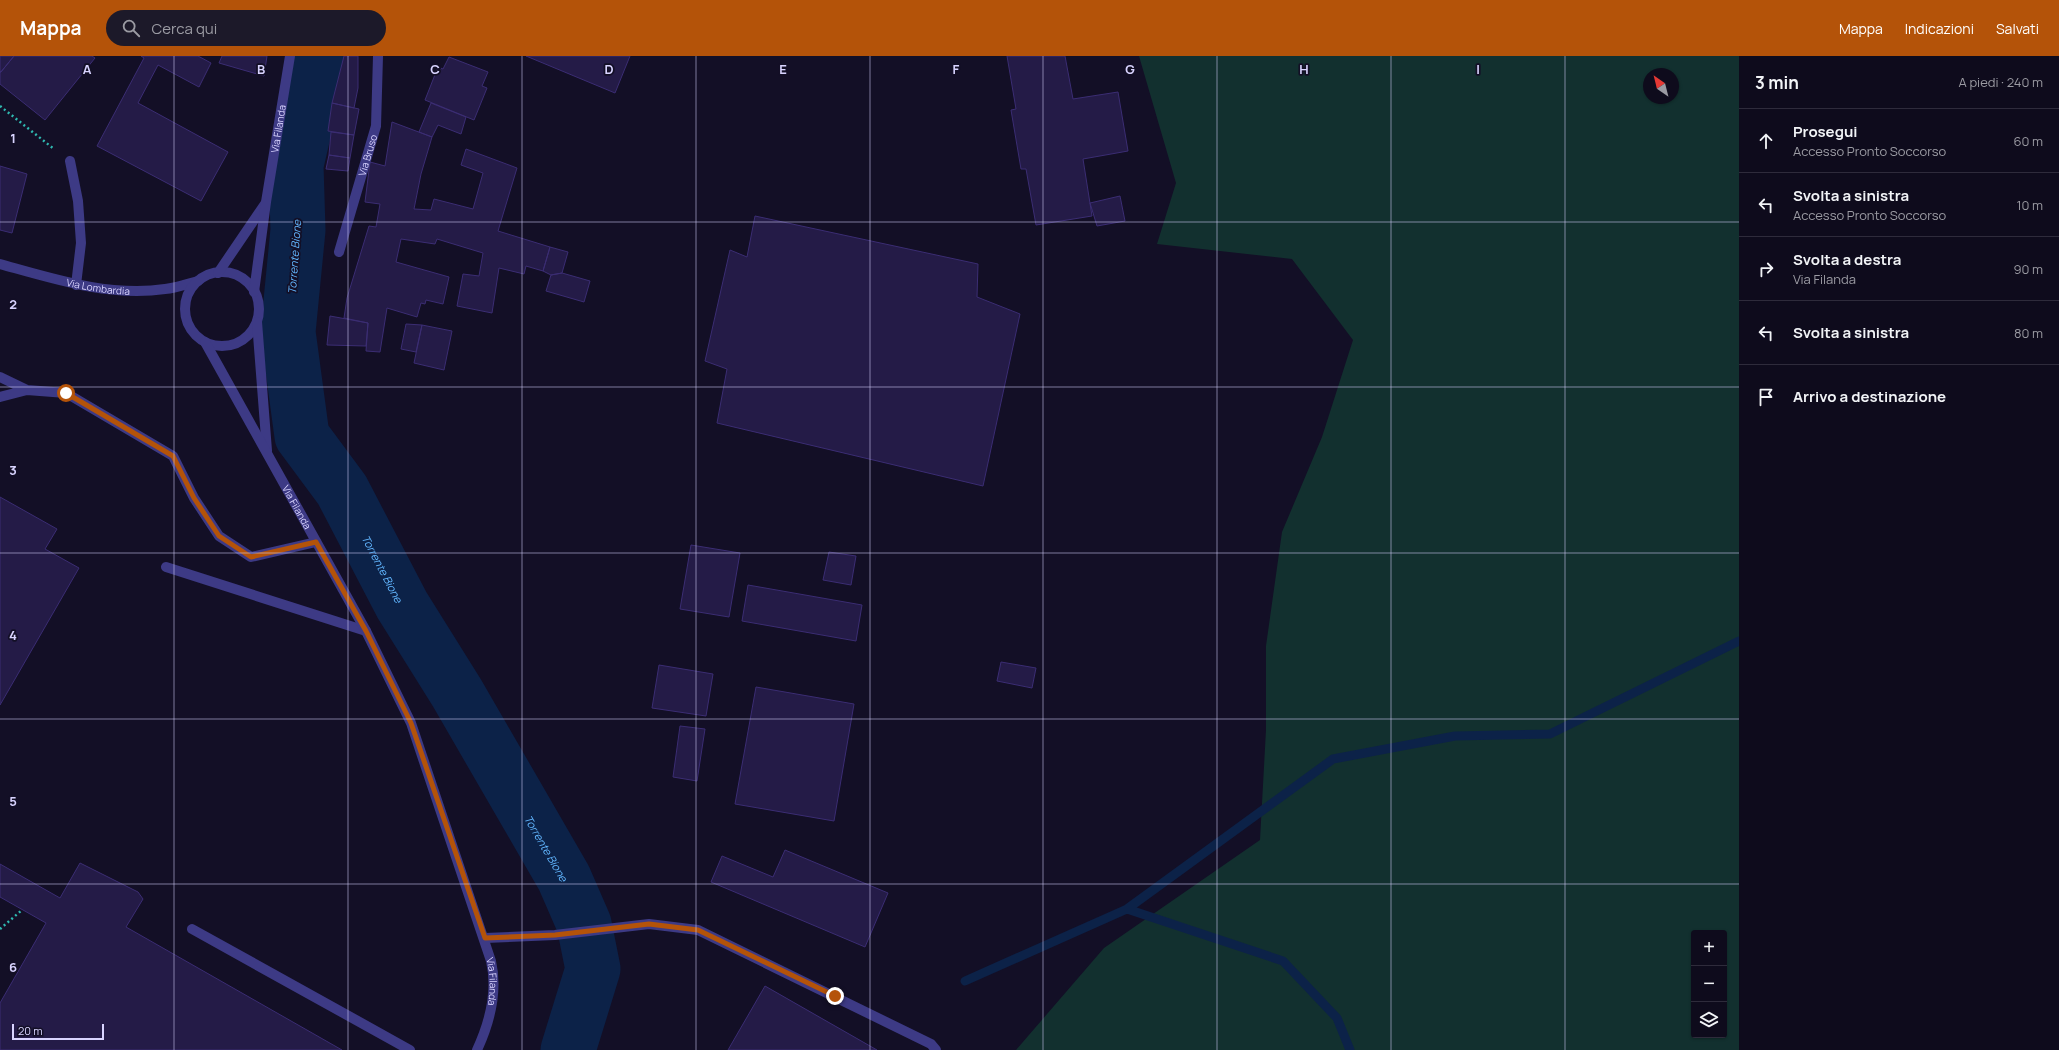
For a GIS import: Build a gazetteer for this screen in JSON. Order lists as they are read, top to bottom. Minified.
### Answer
{"streets":{"street":["Via Filanda","Via Bruso","Via Lombardia"]},"crossings":[["Via Filanda","Via Lombardia"]],"water":["Torrente Bione"],"scale_bar":"20 m","north":"top left","page":{"header":"Mappa","search":"Cerca qui","nav":["Mappa","Indicazioni","Salvati"],"heading":["3 min","A piedi · 240 m"],"list":[["Prosegui","Accesso Pronto Soccorso","60 m"],["Svolta a sinistra","Accesso Pronto Soccorso","10 m"],["Svolta a destra","Via Filanda","90 m"],["Svolta a sinistra","80 m"],"Arrivo a destinazione"],"map_buttons":["+","−"],"scale":"20 m"},"grid":{"columns":["A","B","C","D","E","F","G","H","I"],"rows":["1","2","3","4","5","6"]}}
